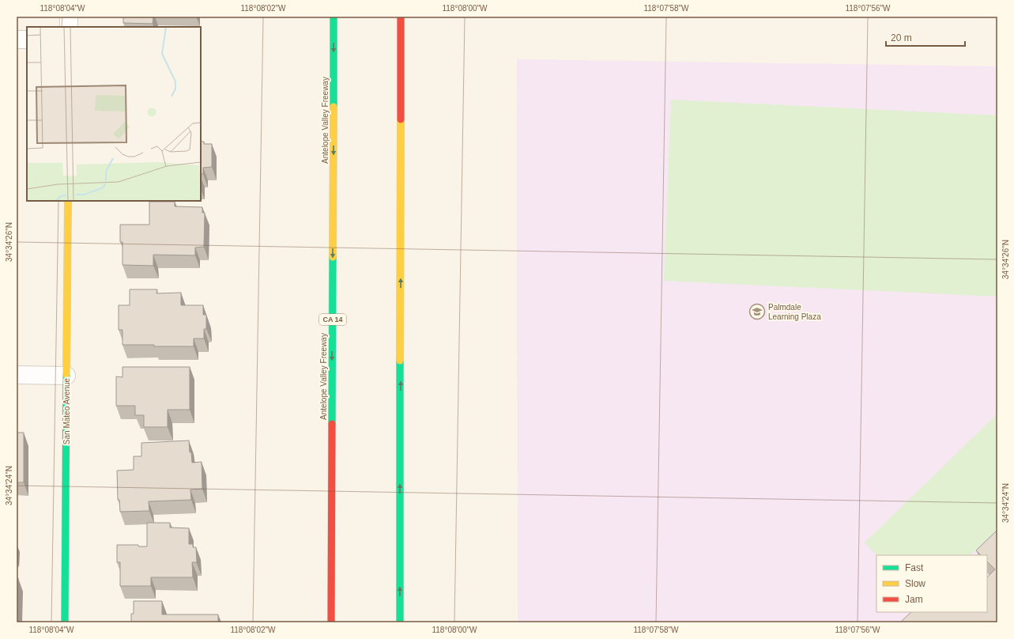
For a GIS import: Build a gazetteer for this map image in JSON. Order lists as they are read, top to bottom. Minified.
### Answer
{"streets":{"main road":["Antelope Valley Freeway","CA 14","San Mateo Avenue"]},"one_way":["Antelope Valley Freeway"],"places":{"school or university":["Palmdale Learning Plaza"]},"legend":["Fast","Slow","Jam"],"scale_bar":"20 m","coordinates":["118°08'04\"W","118°08'02\"W","118°08'00\"W","118°07'58\"W","118°07'56\"W","34°34'26\"N","34°34'24\"N"]}
